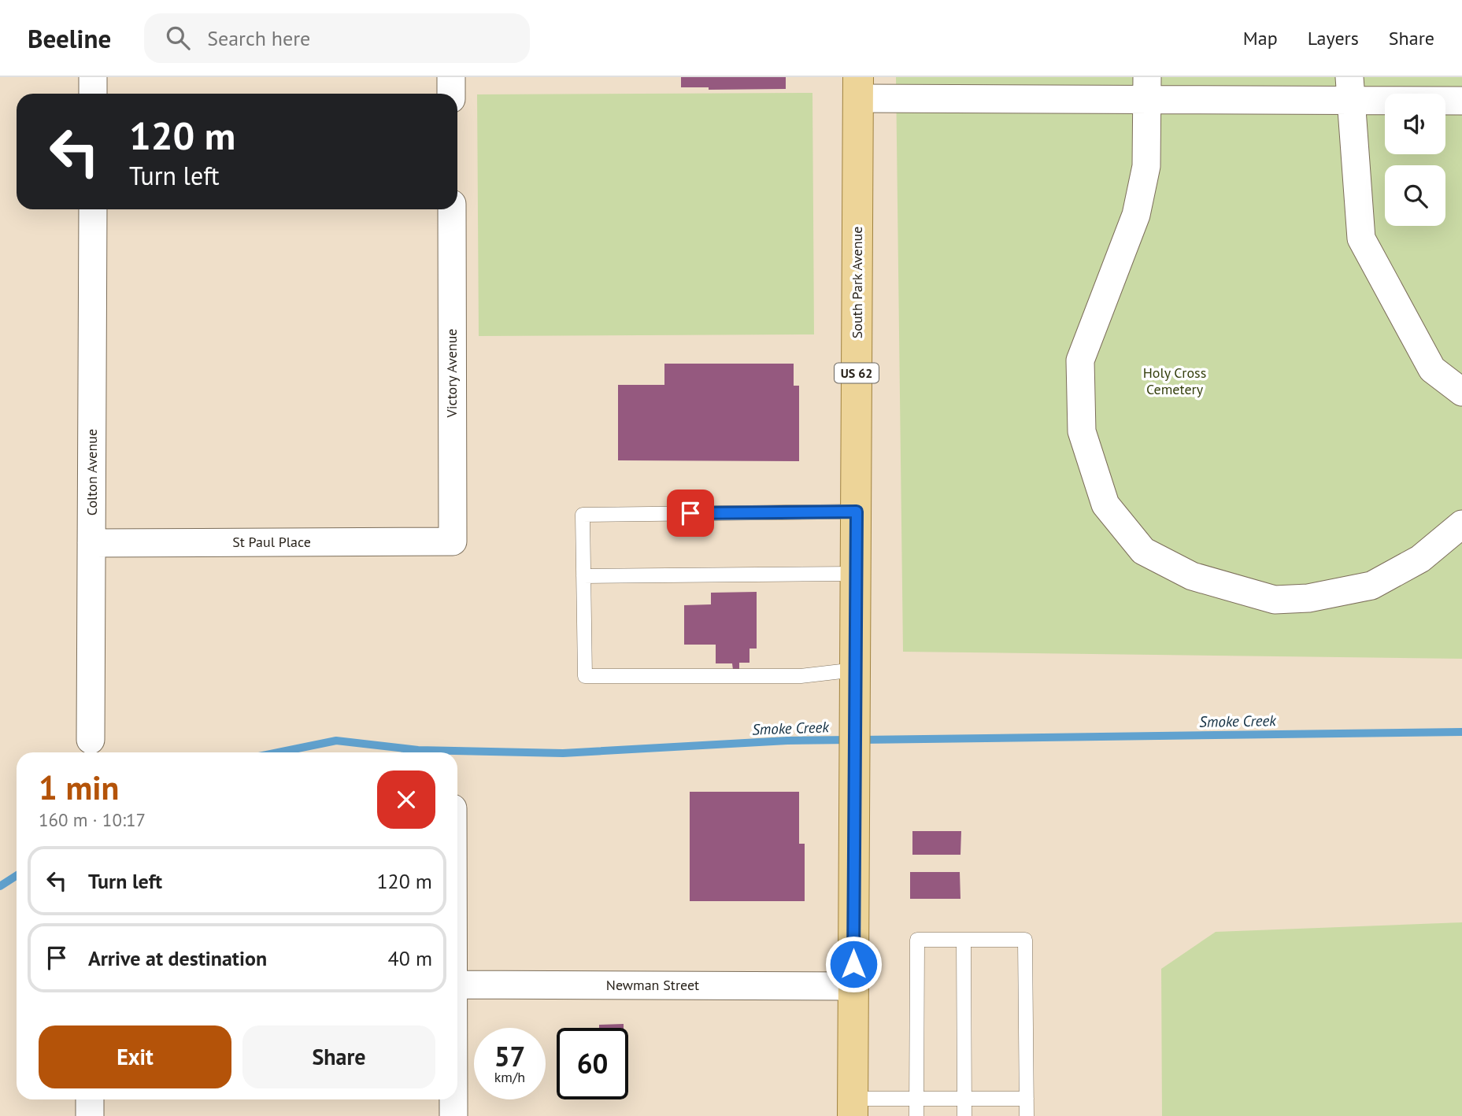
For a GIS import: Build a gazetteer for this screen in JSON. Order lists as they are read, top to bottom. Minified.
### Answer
{"streets":{"main road":["South Park Avenue","US 62"],"street":["Victory Avenue","Colton Avenue","St Paul Place","Newman Street"]},"crossings":[["South Park Avenue","Newman Street"],["Victory Avenue","St Paul Place"],["Colton Avenue","St Paul Place"]],"water":["Smoke Creek"],"parks":["Holy Cross Cemetery"],"page":{"header":"Beeline","search":"Search here","nav":["Map","Layers","Share"],"turn":["120 m","Turn left"],"heading":["1 min","160 m · 10:17"],"list":[{"name":"Turn left","value":"120 m"},{"name":"Arrive at destination","value":"40 m"}],"buttons":["Exit","Share"],"speed":"57 km/h","limit":"60"}}
